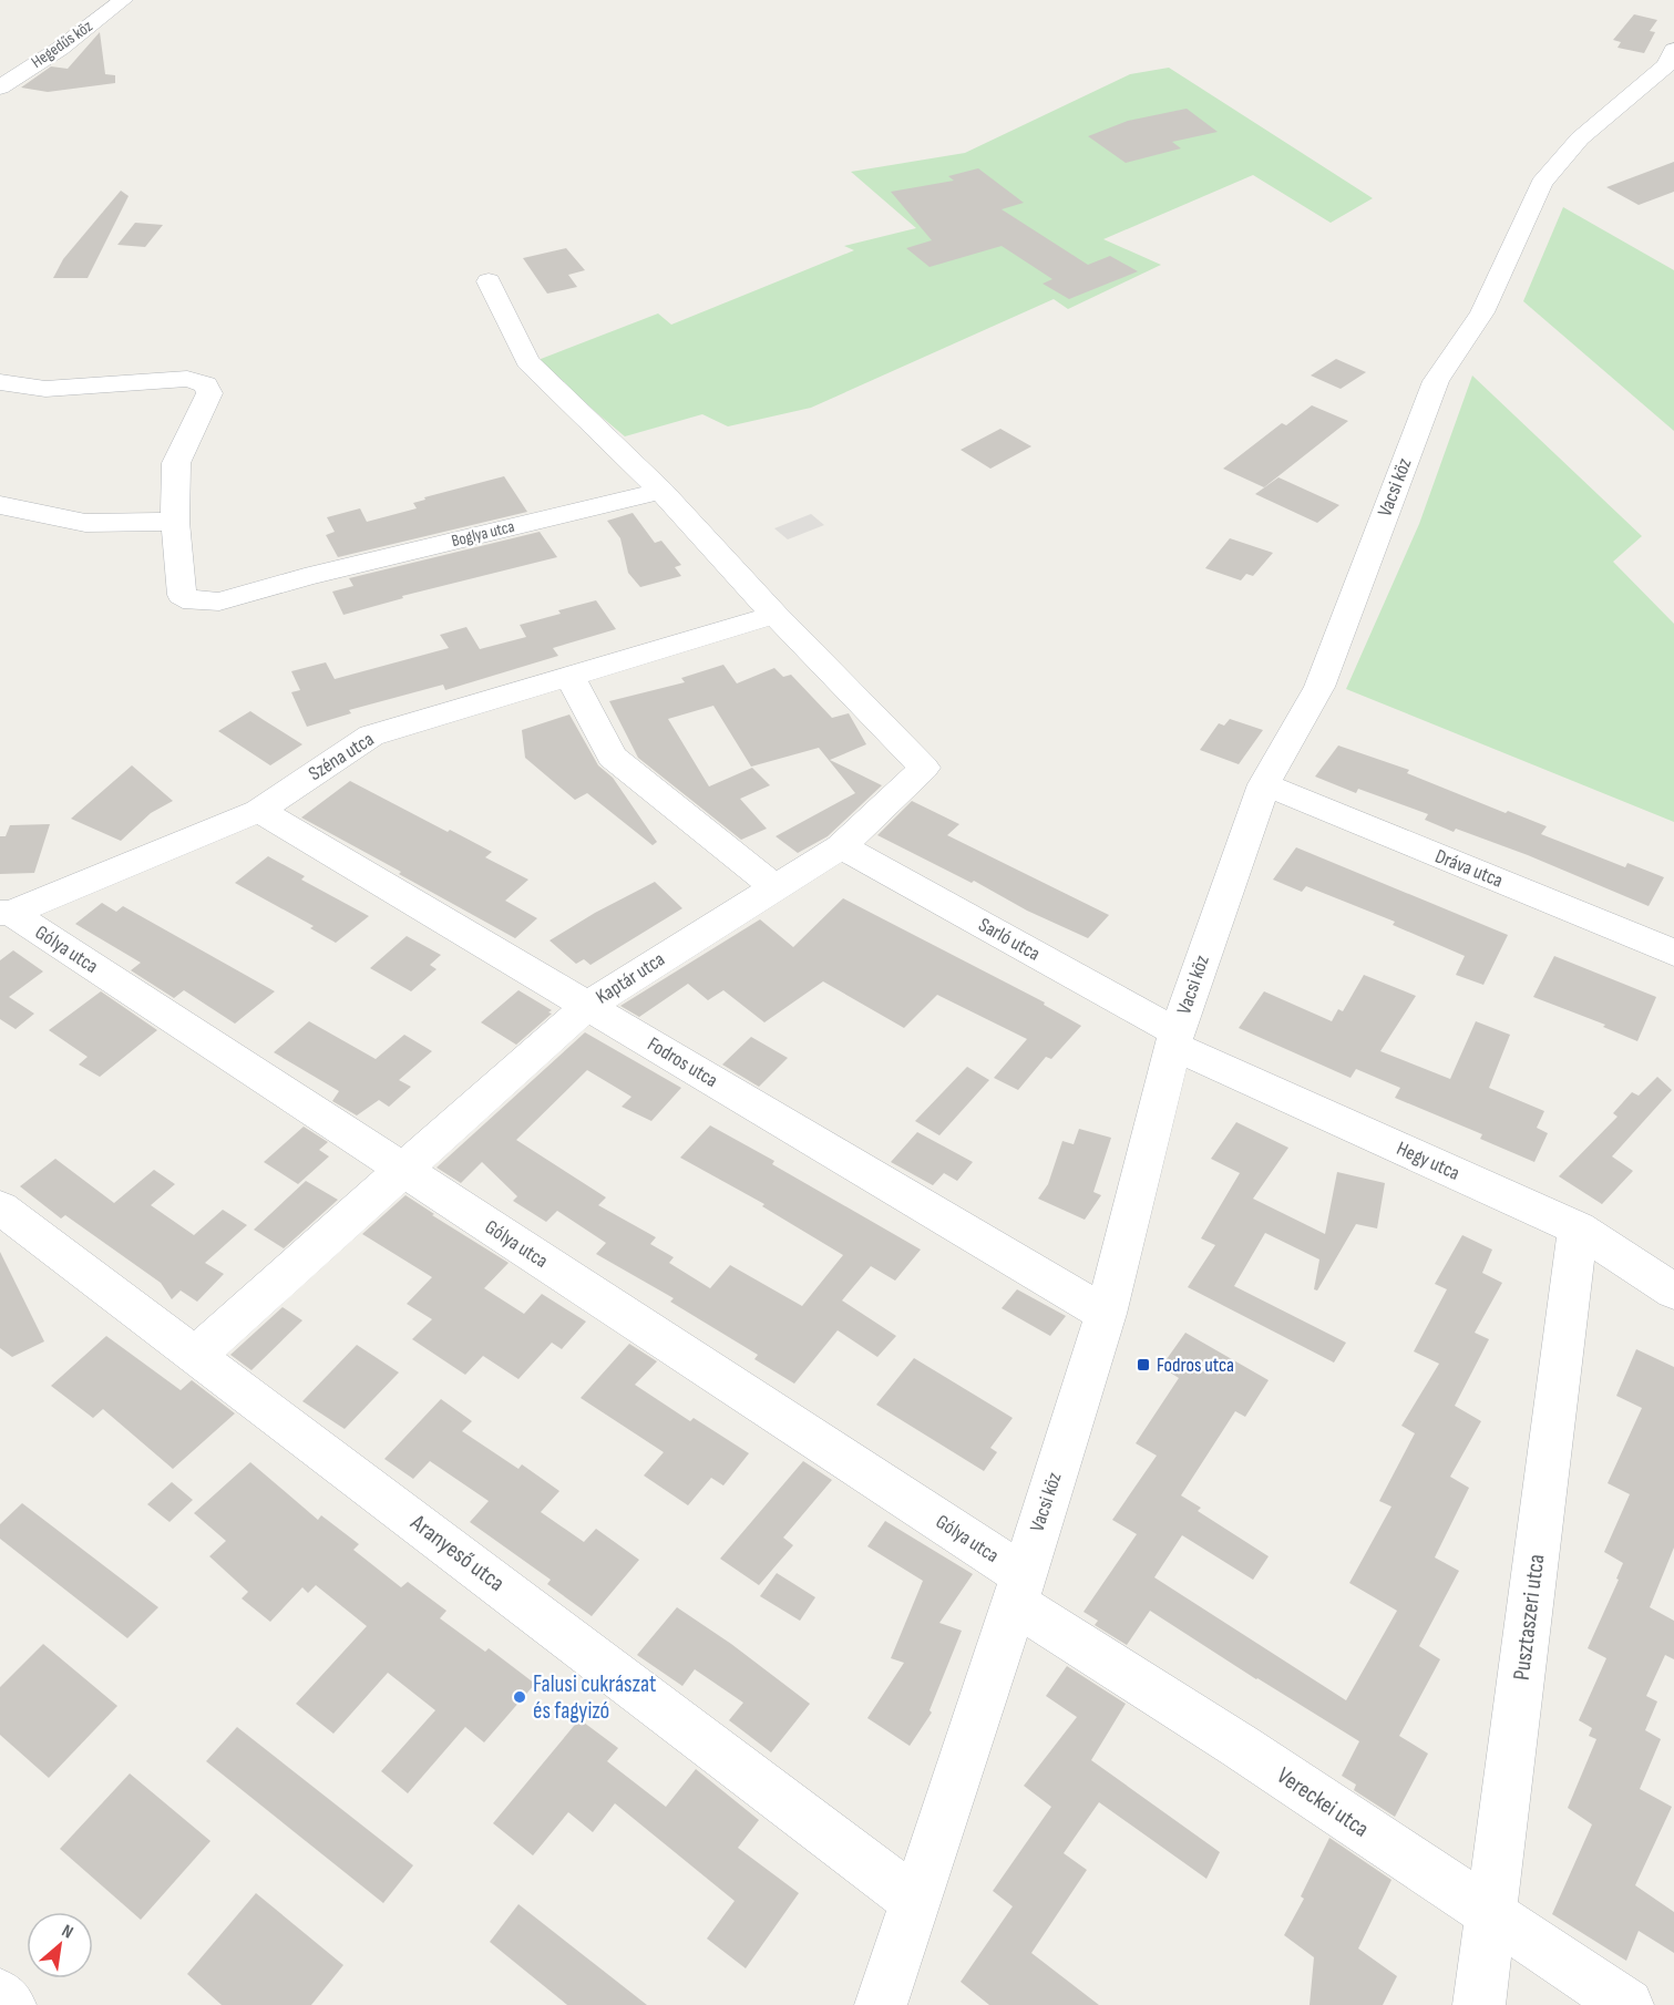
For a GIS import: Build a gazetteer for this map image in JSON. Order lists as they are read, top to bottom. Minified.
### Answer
{"streets":{"street":["Hegedűs köz","Vacsi köz","Boglya utca","Széna utca","Dráva utca","Sarló utca","Gólya utca","Kaptár utca","Fodros utca","Hegy utca","Aranyeső utca","Pusztaszeri utca","Vereckei utca"]},"crossings":[["Vacsi köz","Dráva utca"],["Vacsi köz","Sarló utca"],["Vacsi köz","Gólya utca"],["Vacsi köz","Fodros utca"],["Vacsi köz","Hegy utca"],["Vacsi köz","Aranyeső utca"],["Vacsi köz","Vereckei utca"],["Széna utca","Gólya utca"],["Széna utca","Kaptár utca"],["Széna utca","Fodros utca"],["Sarló utca","Kaptár utca"],["Sarló utca","Hegy utca"],["Gólya utca","Kaptár utca"],["Gólya utca","Vereckei utca"],["Kaptár utca","Fodros utca"],["Kaptár utca","Aranyeső utca"],["Hegy utca","Pusztaszeri utca"],["Pusztaszeri utca","Vereckei utca"]],"places":{"transit":["Fodros utca"],"other":["Falusi cukrászat és fagyizó"]},"north":"top right"}
